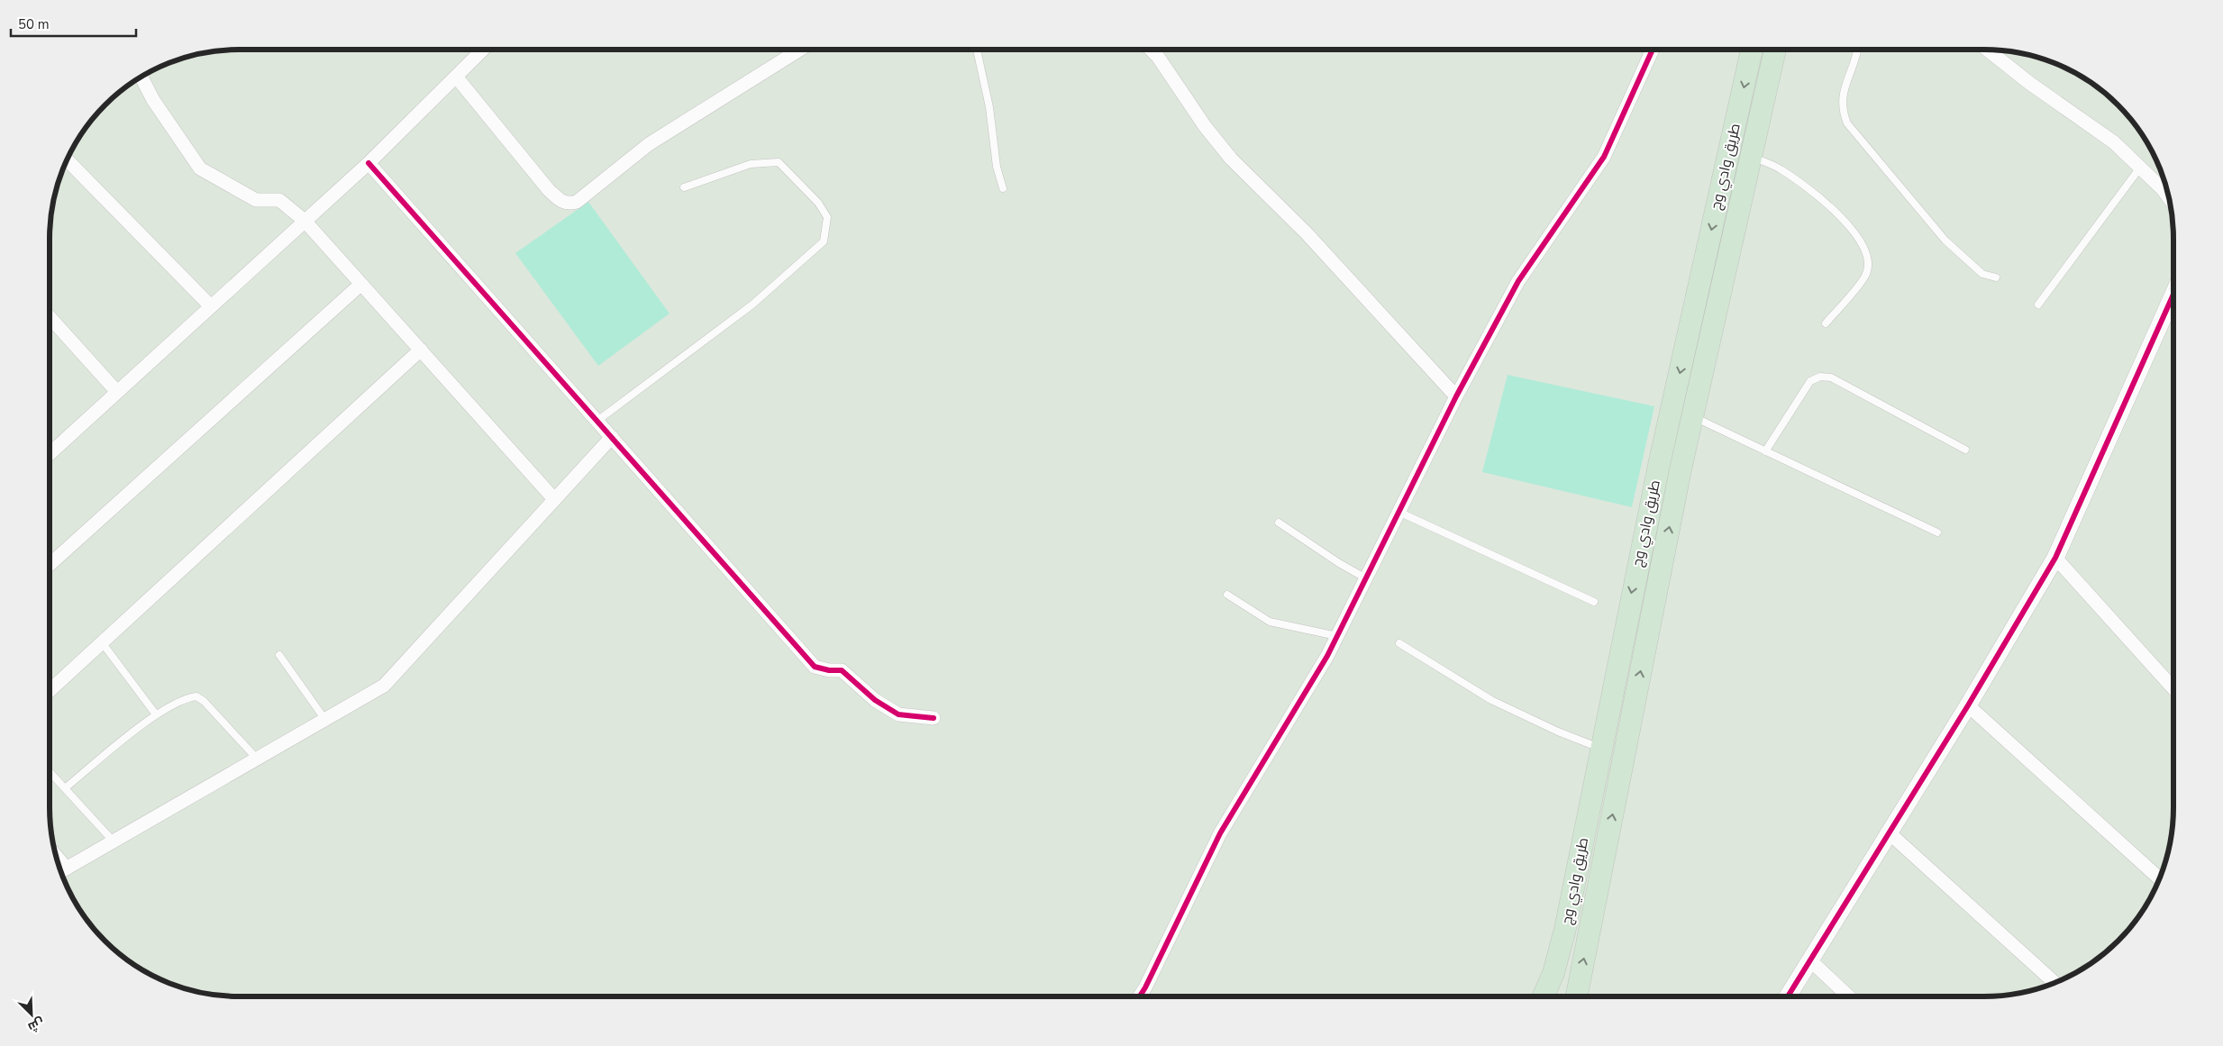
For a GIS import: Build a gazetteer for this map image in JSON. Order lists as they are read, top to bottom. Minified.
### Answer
{"streets":{"main road":["طريق وادي وج"]},"scale_bar":"50 m","north":"bottom right"}
